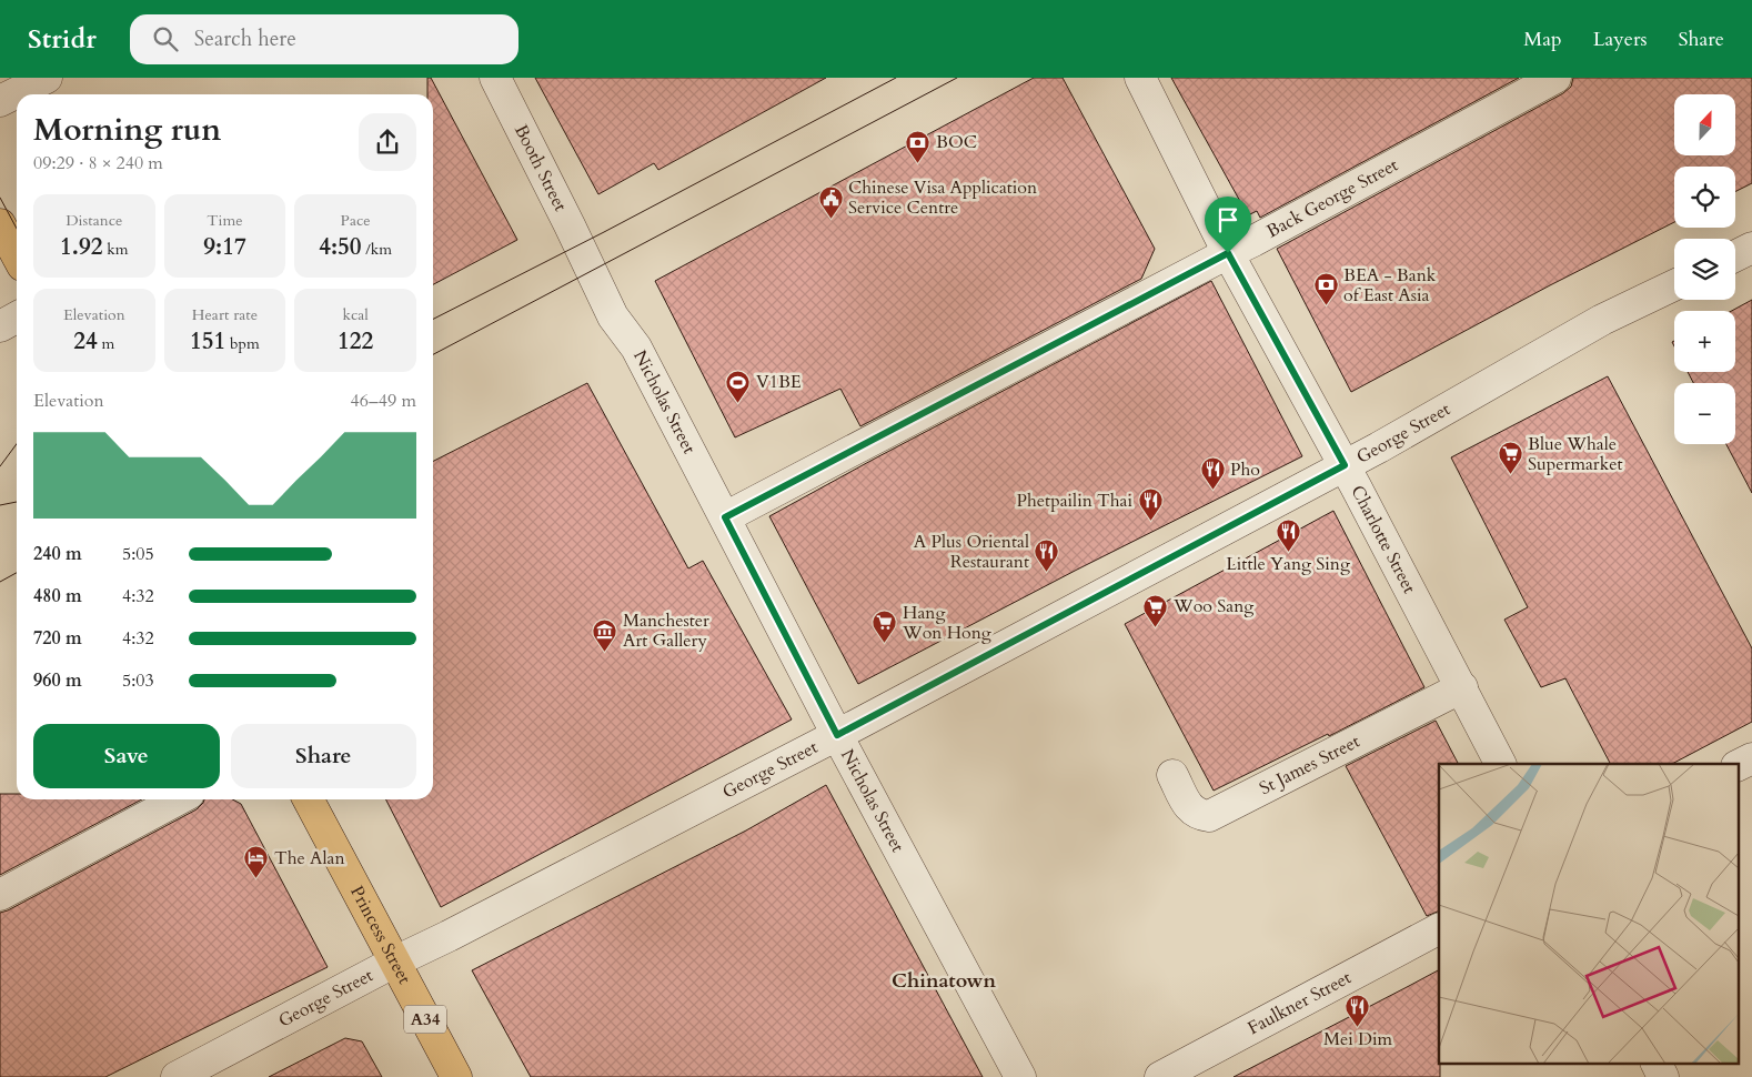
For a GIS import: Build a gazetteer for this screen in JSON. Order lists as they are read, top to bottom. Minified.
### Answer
{"streets":{"main road":["Princess Street","A34"],"street":["Booth Street","Back George Street","Nicholas Street","George Street","Charlotte Street","St James Street","Faulkner Street"]},"crossings":[["Booth Street","Nicholas Street"],["Back George Street","Nicholas Street"],["Back George Street","Charlotte Street"],["Nicholas Street","George Street"],["George Street","Charlotte Street"],["George Street","Princess Street"],["Charlotte Street","St James Street"]],"districts":["Chinatown"],"places":{"bank":["BOC","BEA - Bank of East Asia"],"public building":["Chinese Visa Application Service Centre"],"sports":["V1BE"],"supermarket":["Blue Whale Supermarket","Woo Sang","Hang Won Hong"],"restaurant":["Pho","Phetpailin Thai","Little Yang Sing","A Plus Oriental Restaurant","Mei Dim"],"museum":["Manchester Art Gallery"],"hotel":["The Alan"]},"north":"top","page":{"header":"Stridr","search":"Search here","nav":["Map","Layers","Share"],"map_buttons":["+","−"],"heading":["Morning run","09:29 · 8 × 240 m"],"stats":[["Distance","1.92 km"],["Time","9:17"],["Pace","4:50 /km"],["Elevation","24 m"],["Heart rate","151 bpm"],["kcal","122"]],"chart":["Elevation","46–49 m"],"list":[{"name":"240 m","note":"5:05"},{"name":"480 m","note":"4:32"},{"name":"720 m","note":"4:32"},{"name":"960 m","note":"5:03"}],"buttons":["Save","Share"]}}
